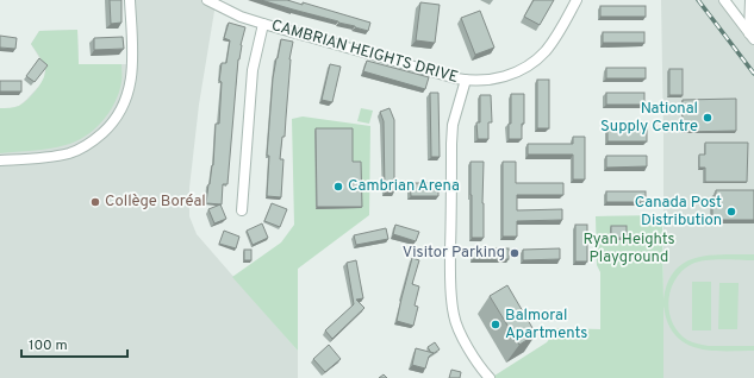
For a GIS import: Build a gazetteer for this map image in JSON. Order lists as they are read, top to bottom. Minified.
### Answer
{"streets":{"street":["CAMBRIAN HEIGHTS DRIVE"]},"parks":["Ryan Heights Playground"],"places":["National Supply Centre","Cambrian Arena","Collège Boréal","Canada Post Distribution","Visitor Parking","Balmoral Apartments"],"scale_bar":"100 m"}
